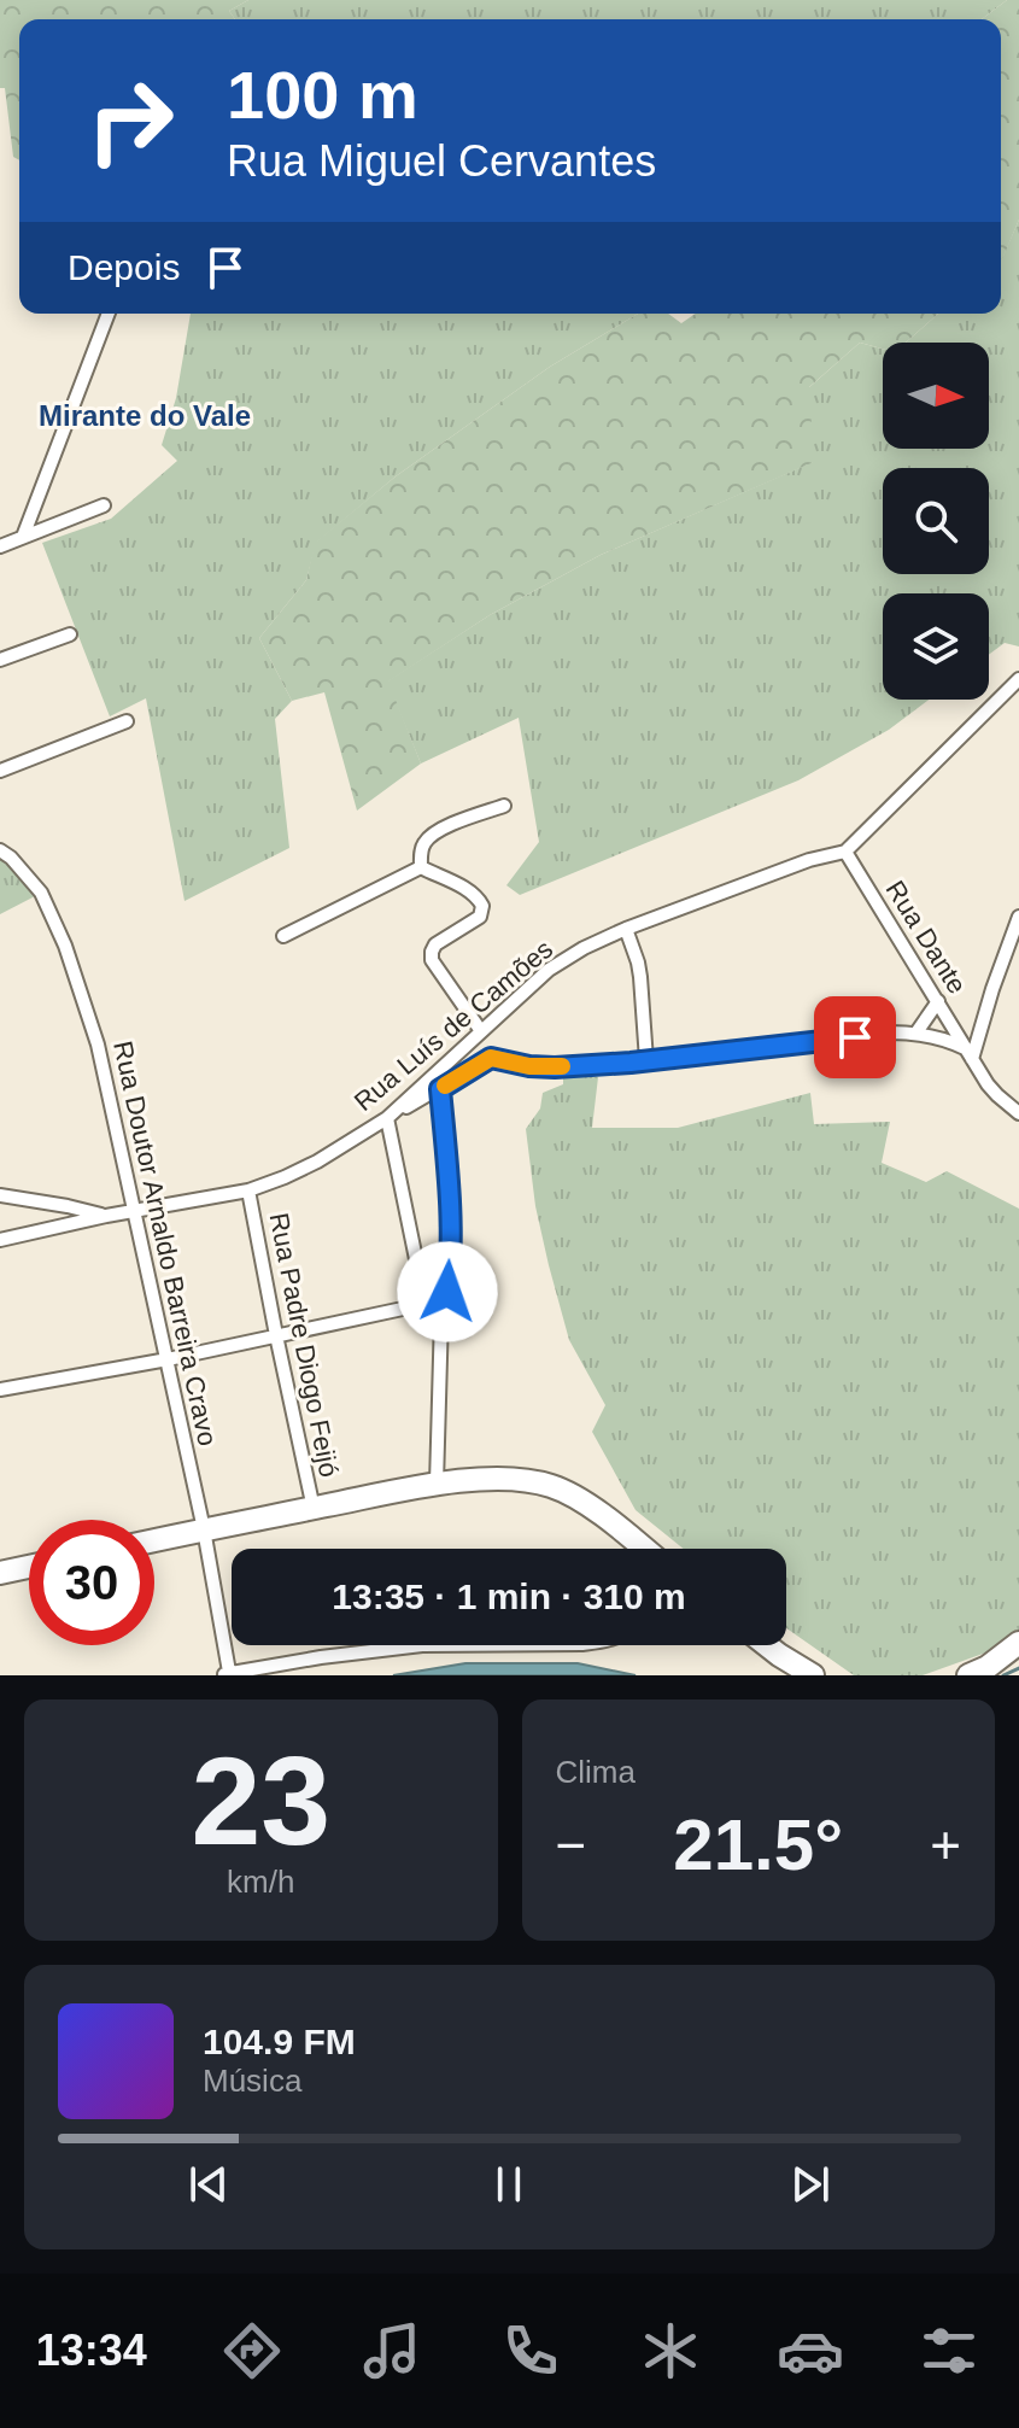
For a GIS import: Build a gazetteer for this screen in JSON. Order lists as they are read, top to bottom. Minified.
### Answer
{"streets":{"street":["Rua Dante","Rua Luís de Camões","Rua Doutor Arnaldo Barreira Cravo","Rua Padre Diogo Feijó"]},"crossings":[["Rua Dante","Rua Luís de Camões"],["Rua Luís de Camões","Rua Doutor Arnaldo Barreira Cravo"],["Rua Luís de Camões","Rua Padre Diogo Feijó"]],"districts":["Mirante do Vale"],"north":"right","page":{"turn":["100 m","Rua Miguel Cervantes"],"then":"Depois","limit":"30","trip":"13:35 · 1 min · 310 m","tile":[["23","km/h"],"Clima"],"heat":["−","21.5°","+"],"song":["104.9 FM","Música"],"tabs":"13:34"}}
